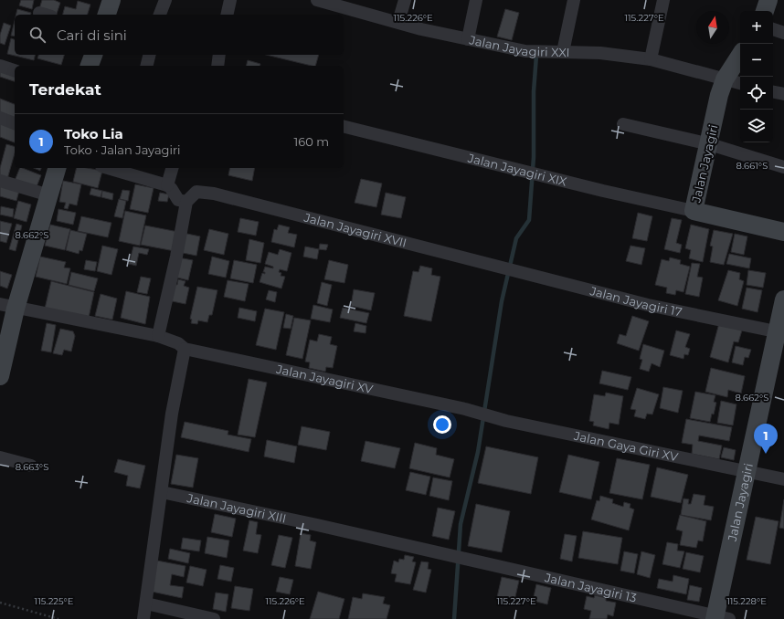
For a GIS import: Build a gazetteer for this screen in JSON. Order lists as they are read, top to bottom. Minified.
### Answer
{"streets":{"street":["Jalan Jayagiri XXI","Jalan Jayagiri","Jalan Jayagiri XIX","Jalan Jayagiri XVII","Jalan Jayagiri 17","Jalan Jayagiri XV","Jalan Gaya Giri XV","Jalan Jayagiri XIII","Jalan Jayagiri 13"]},"crossings":[["Jalan Jayagiri XXI","Jalan Jayagiri"],["Jalan Jayagiri","Jalan Jayagiri XIX"],["Jalan Jayagiri","Jalan Jayagiri 17"],["Jalan Jayagiri","Jalan Gaya Giri XV"],["Jalan Jayagiri","Jalan Jayagiri 13"],["Jalan Jayagiri XVII","Jalan Jayagiri 17"],["Jalan Jayagiri XV","Jalan Gaya Giri XV"],["Jalan Jayagiri XIII","Jalan Jayagiri 13"]],"north":"top","page":{"map_buttons":["+","−"],"search":"Cari di sini","heading":"Terdekat","list":[{"mark":"1","name":"Toko Lia","note":"Toko · Jalan Jayagiri","value":"160 m"}],"pins":"1"},"coordinates":["115.226°E","115.227°E","8.661°S","8.662°S","8.663°S","115.225°E","115.228°E"]}
